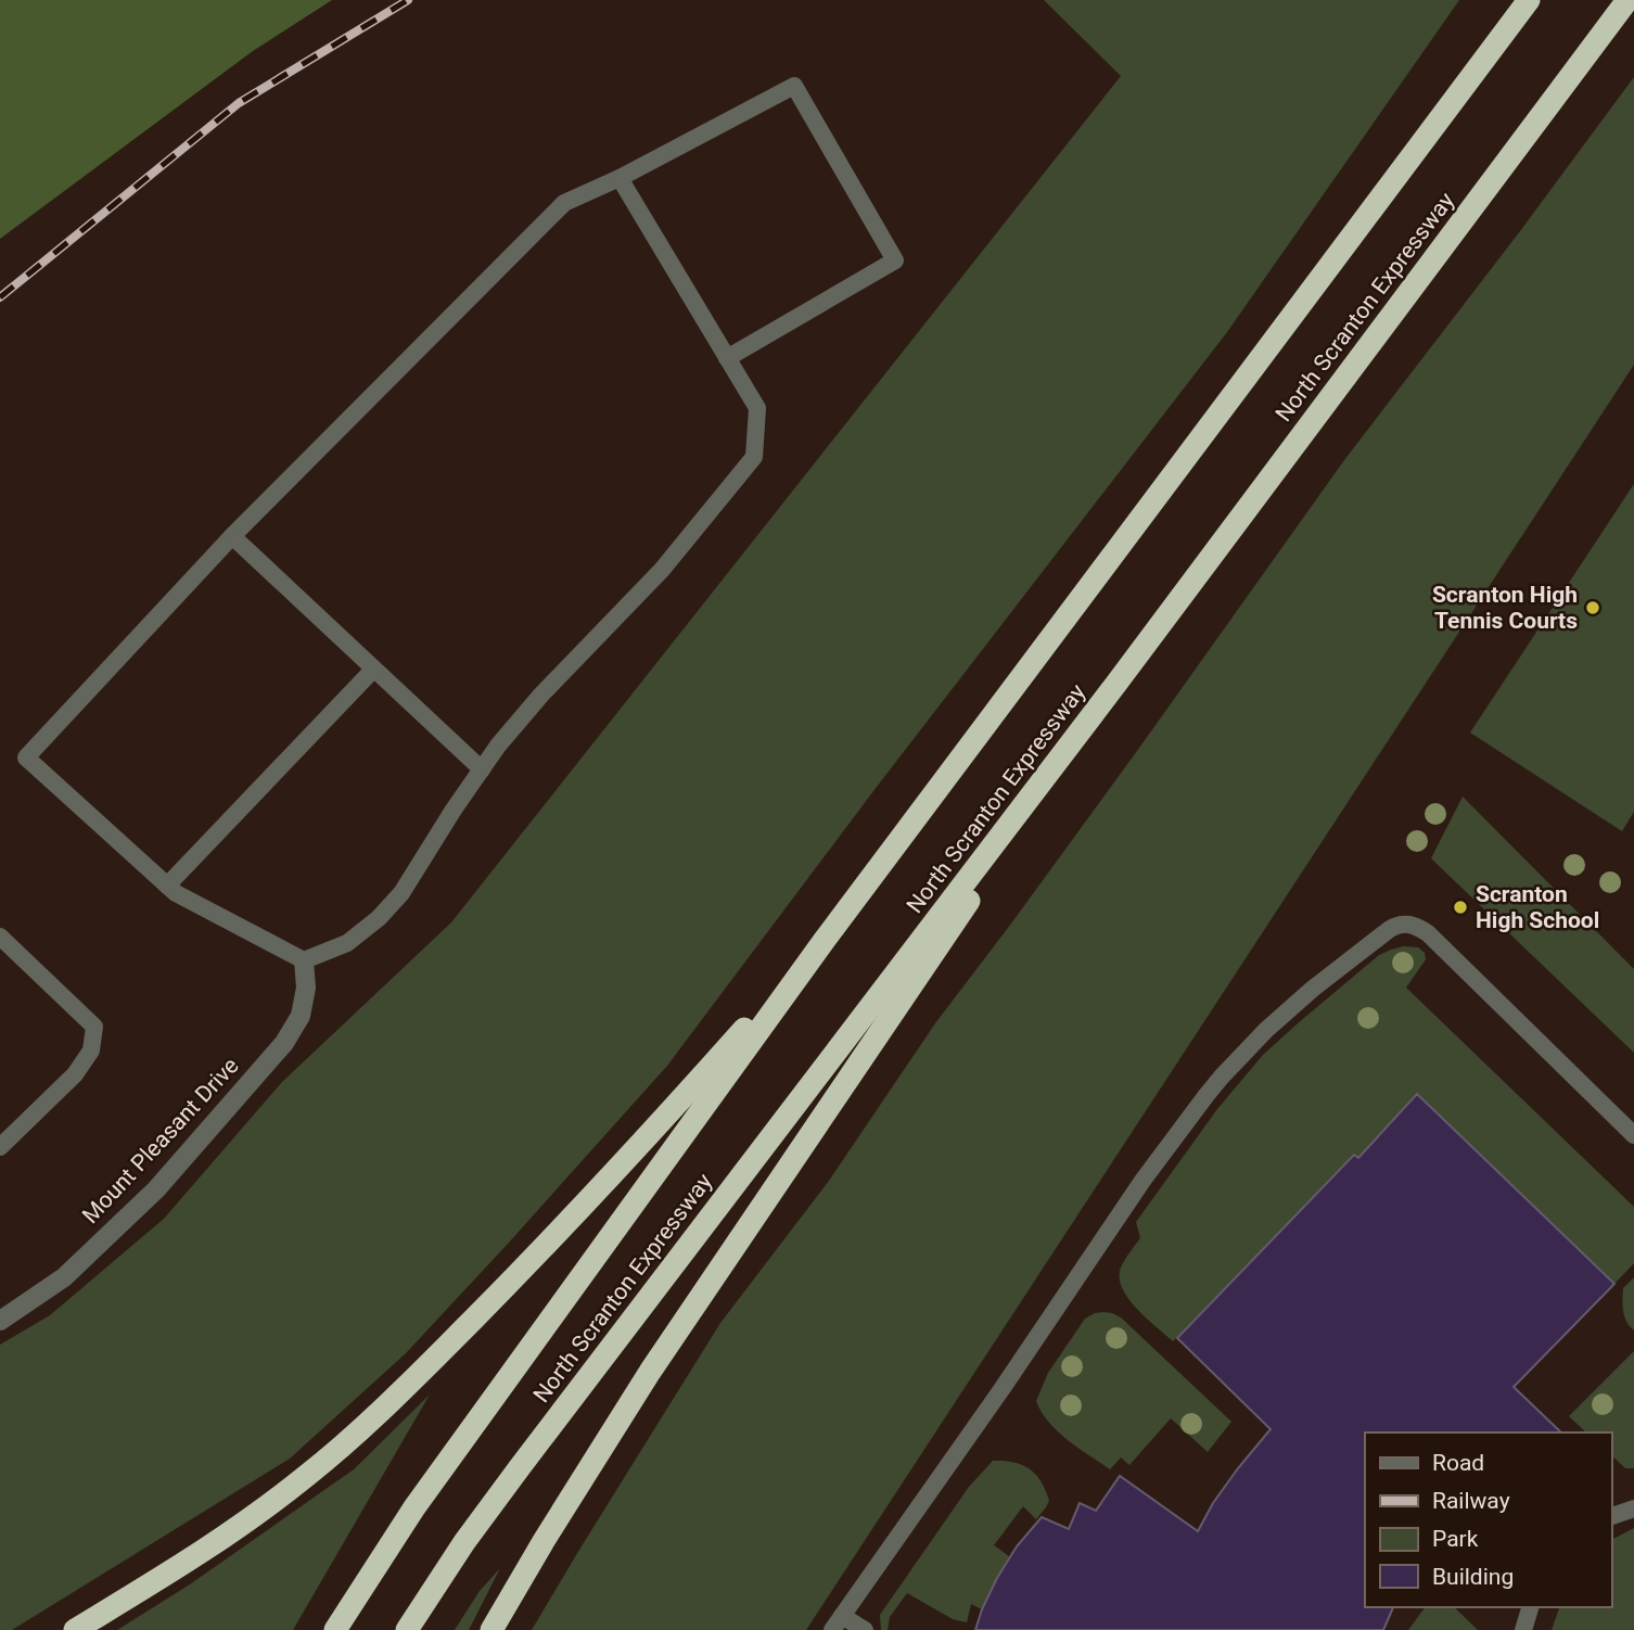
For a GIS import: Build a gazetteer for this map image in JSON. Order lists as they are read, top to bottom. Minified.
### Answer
{"streets":{"highway":["North Scranton Expressway"],"street":["Mount Pleasant Drive"]},"places":["Scranton High Tennis Courts","Scranton High School"],"legend":["Road","Railway","Park","Building"]}
